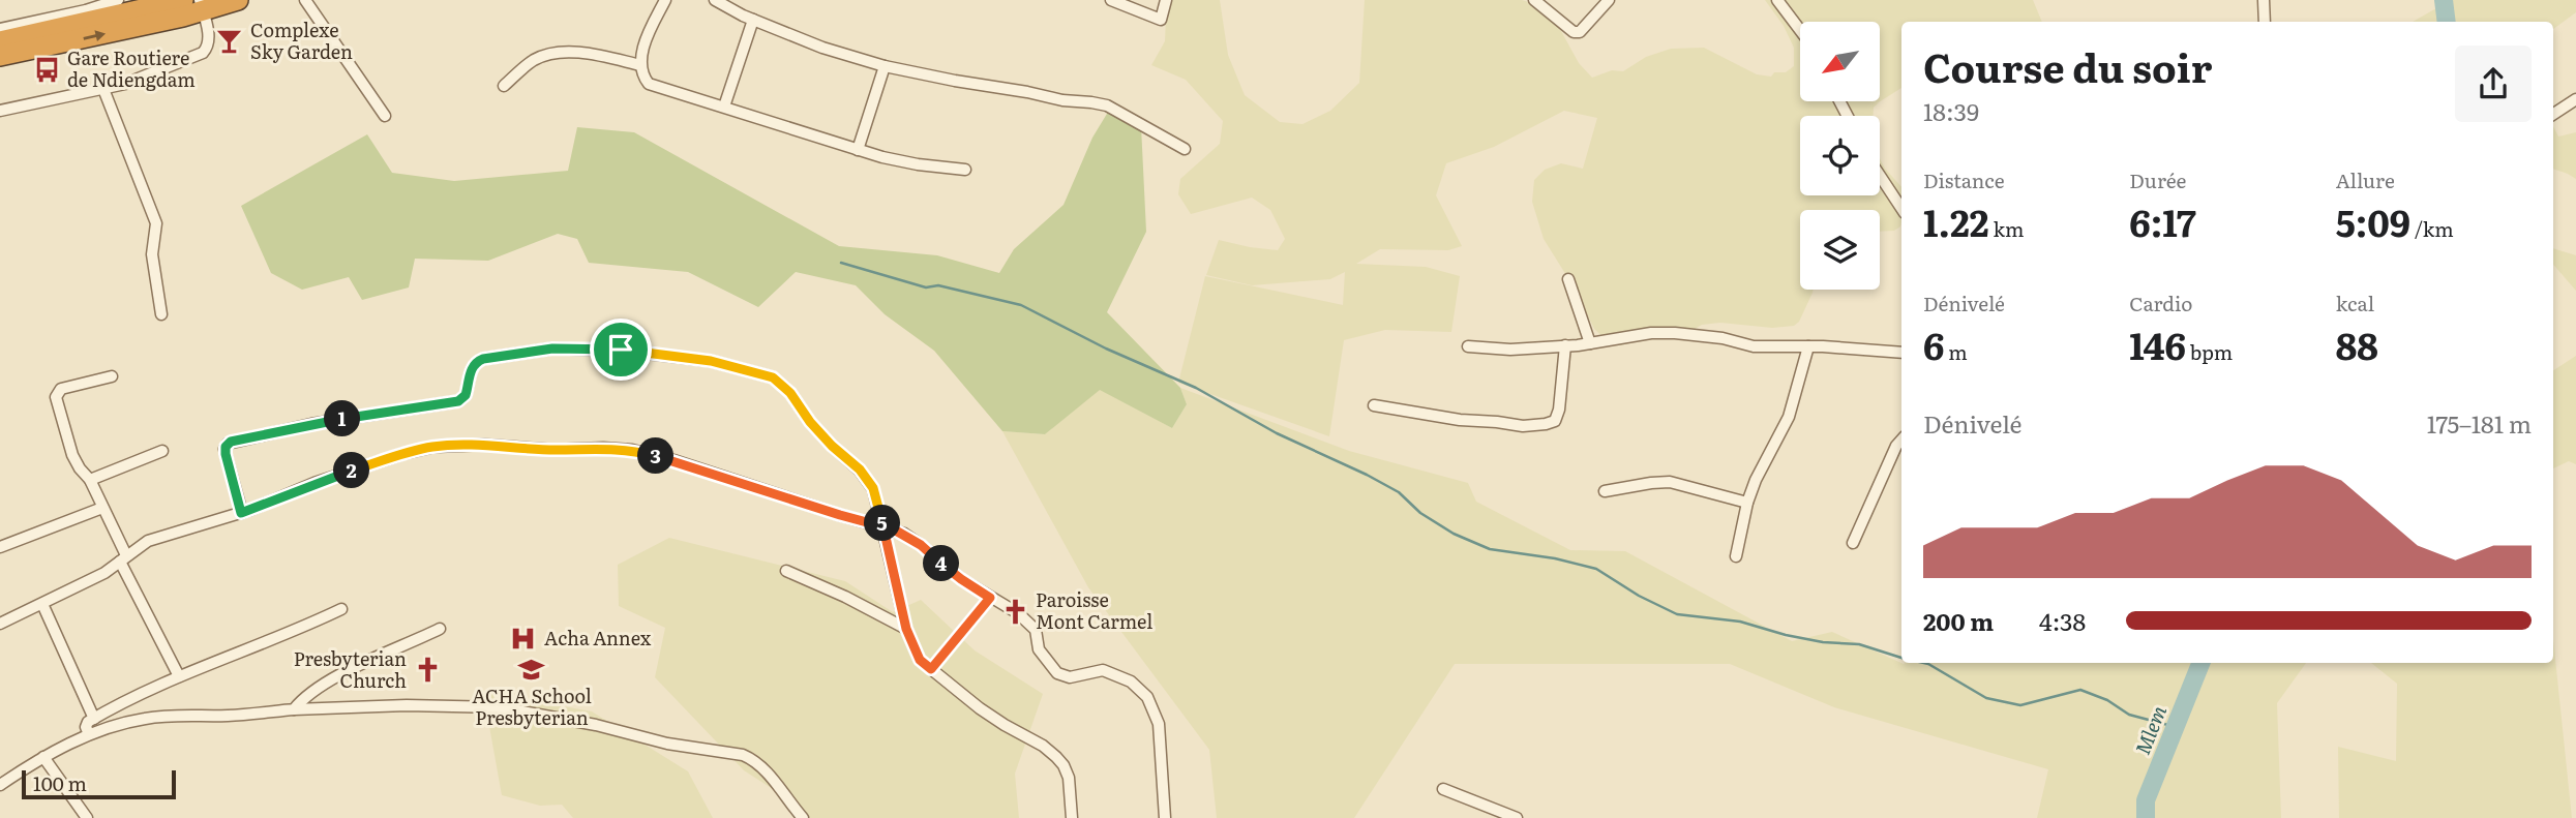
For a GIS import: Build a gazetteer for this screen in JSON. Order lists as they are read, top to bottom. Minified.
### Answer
{"water":["Mlem"],"places":{"bar":["Complexe Sky Garden"],"bus stop":["Gare Routiere de Ndiengdam"],"church":["Paroisse Mont Carmel","Presbyterian Church"],"hospital":["Acha Annex"],"school or university":["ACHA School Presbyterian"]},"scale_bar":"100 m","north":"bottom left","page":{"heading":["Course du soir","18:39"],"stats":[["Distance","1.22 km"],["Durée","6:17"],["Allure","5:09 /km"],["Dénivelé","6 m"],["Cardio","146 bpm"],["kcal","88"]],"chart":["Dénivelé","175–181 m"],"pins":["1","3","2","5","4"],"list":[{"name":"200 m","note":"4:38"}],"scale":"100 m"}}
